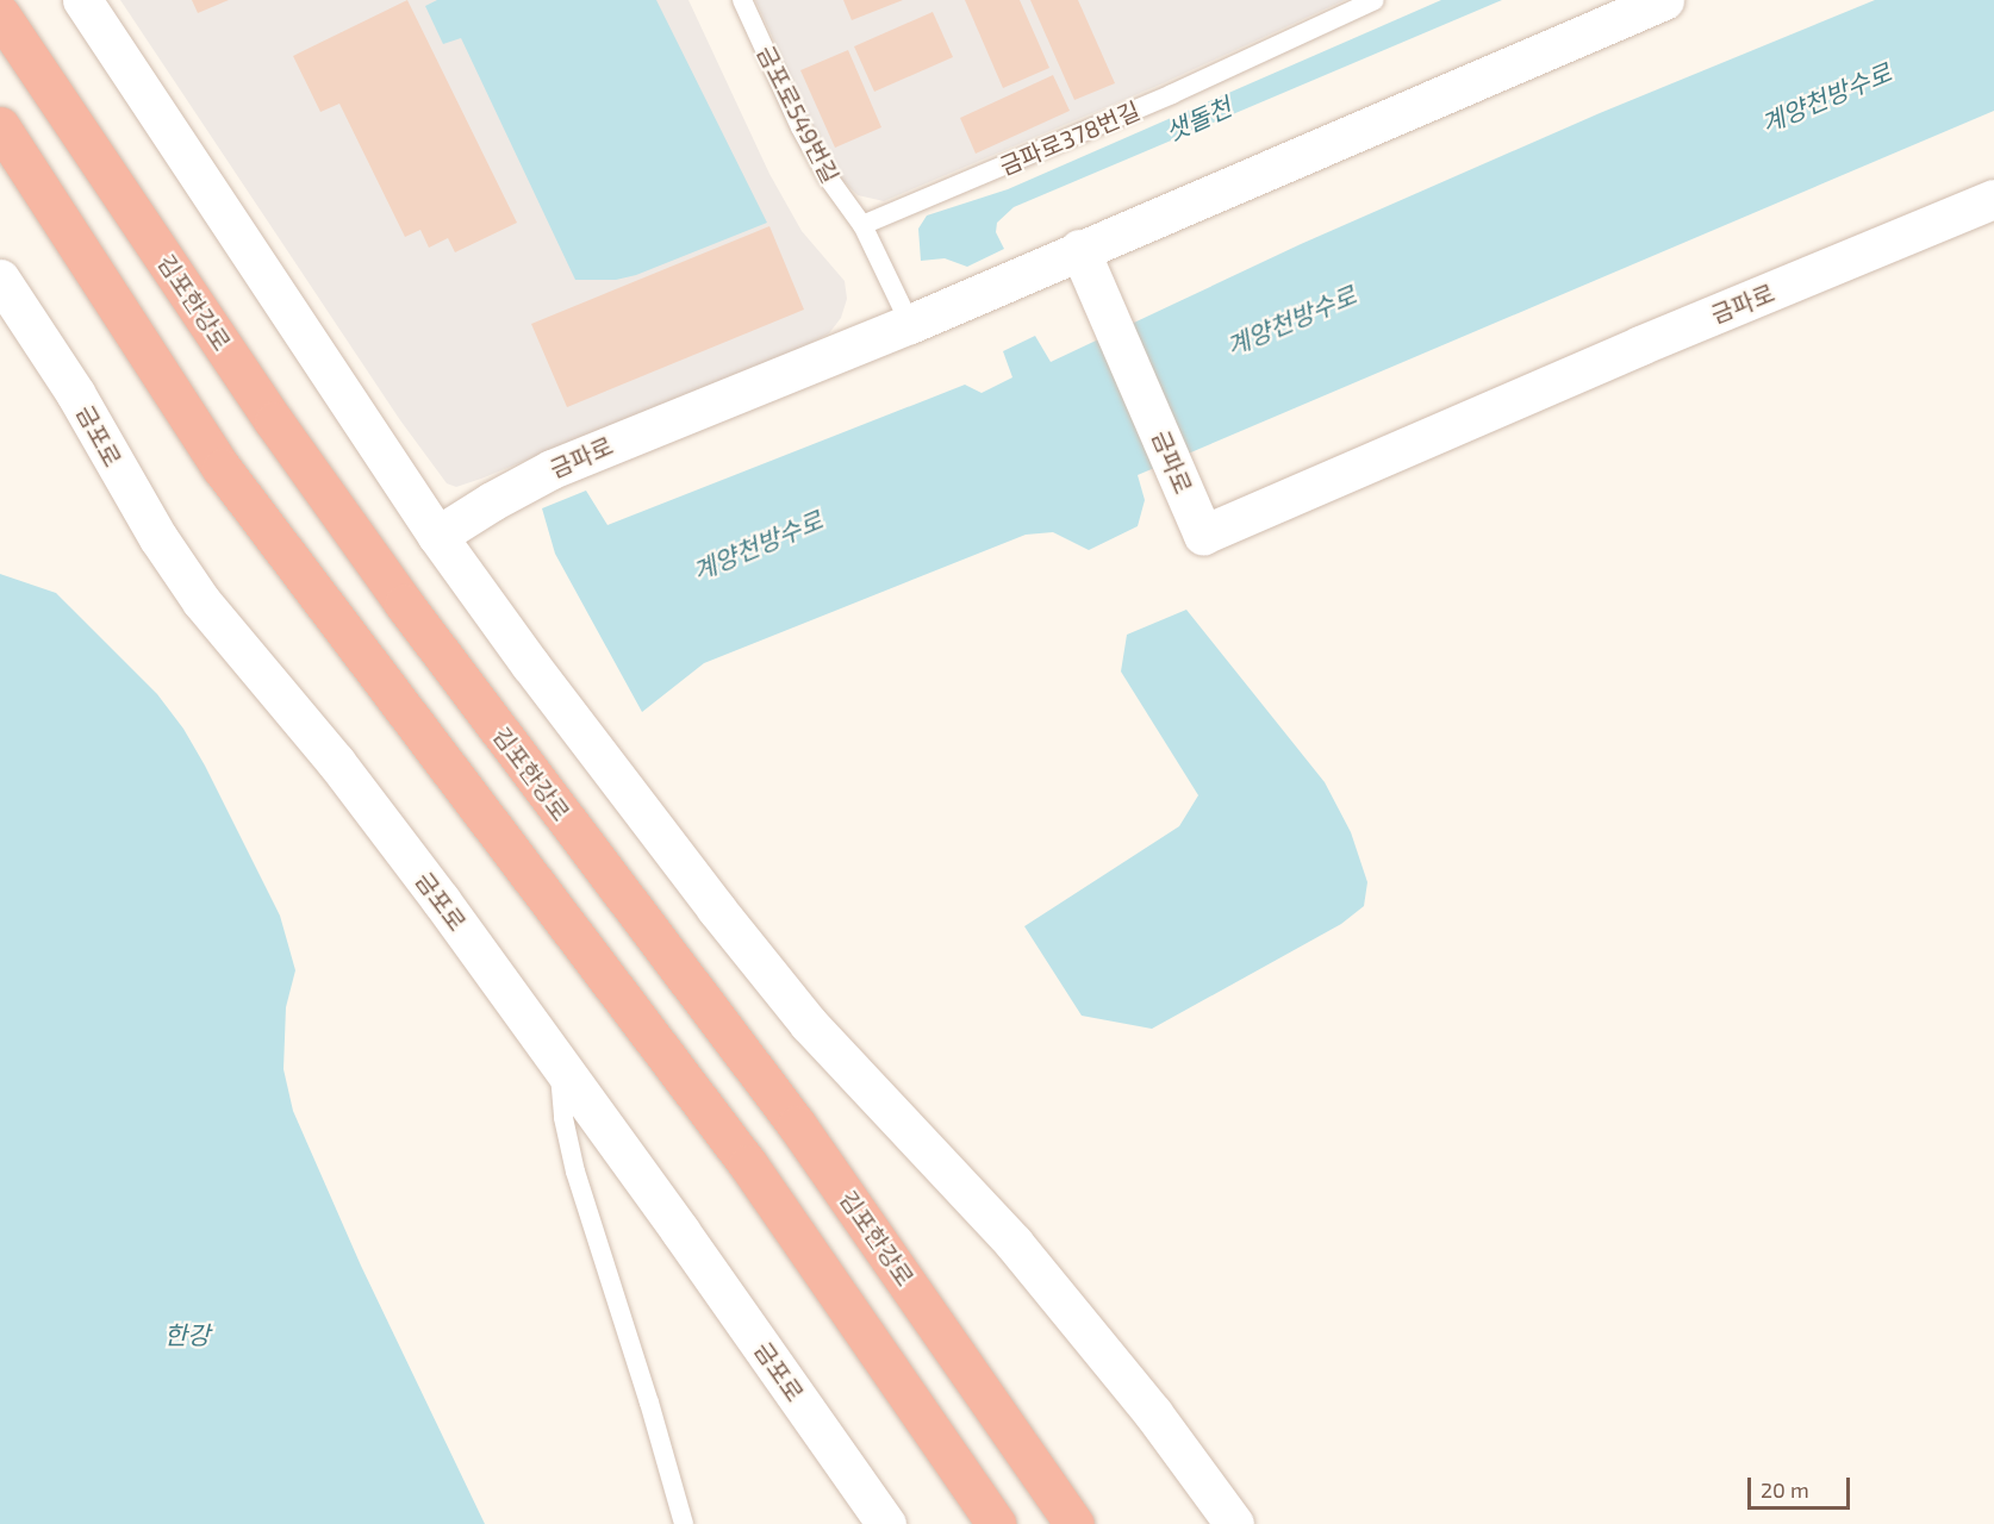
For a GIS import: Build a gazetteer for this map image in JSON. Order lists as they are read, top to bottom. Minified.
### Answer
{"streets":{"highway":["김포한강로"],"street":["금파로","금포로"],"lane":["금포로549번길","금파로378번길"]},"crossings":[["금포로549번길","금파로378번길"]],"water":["계양천방수로","샛돌천","한강"],"scale_bar":"20 m"}
